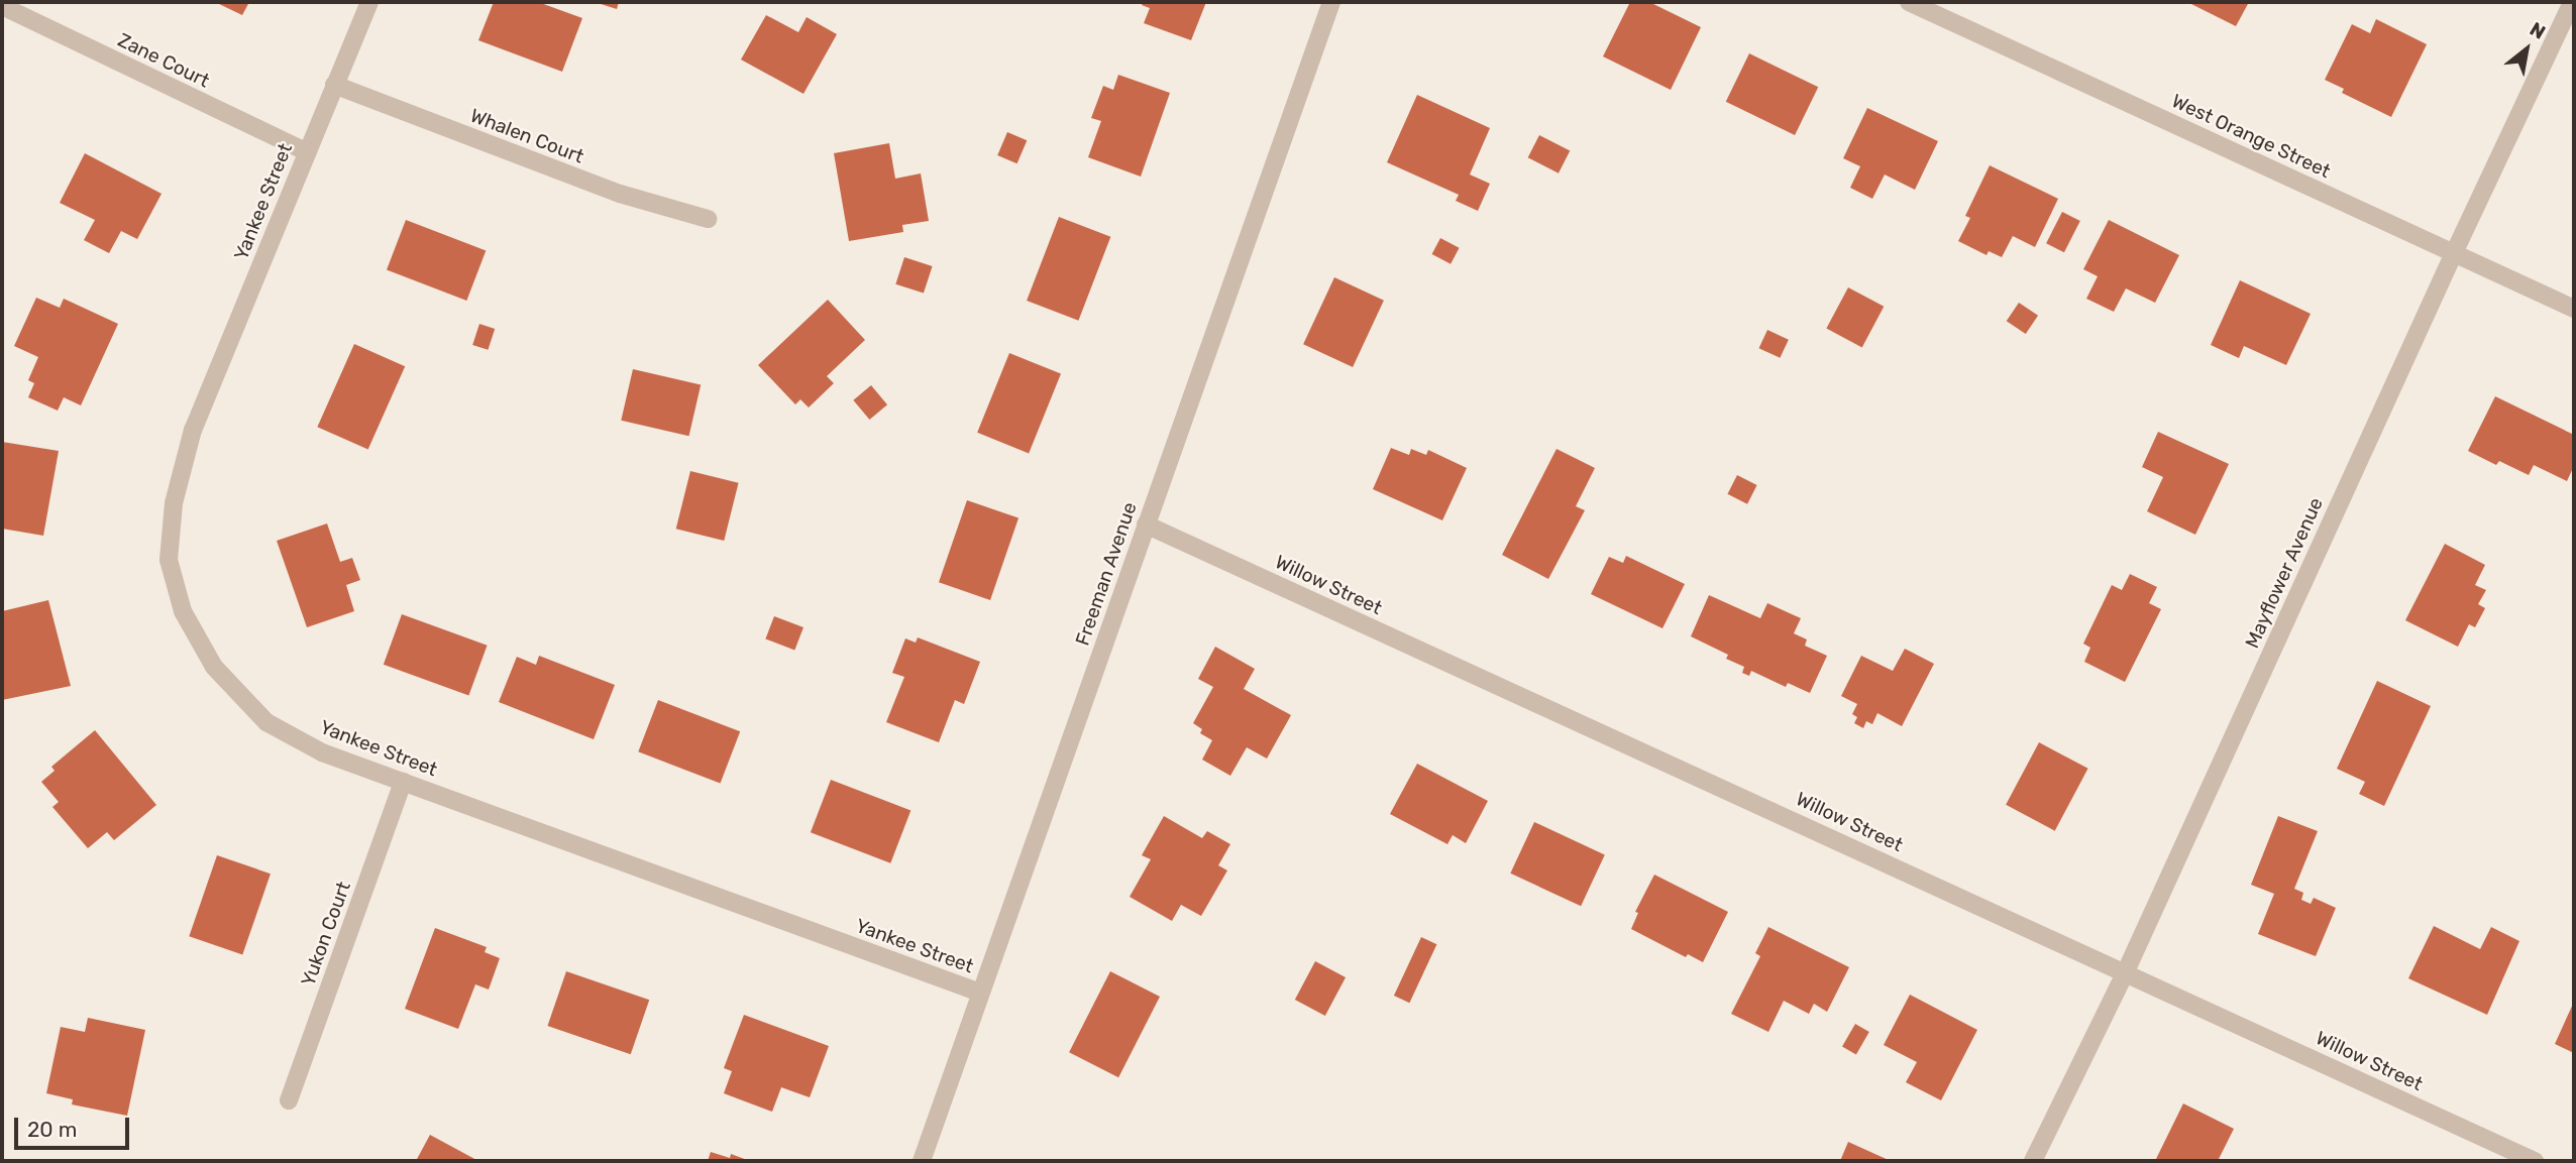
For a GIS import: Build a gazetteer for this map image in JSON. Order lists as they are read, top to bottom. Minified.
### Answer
{"streets":{"street":["Zane Court","Whalen Court","West Orange Street","Yankee Street","Mayflower Avenue","Freeman Avenue","Willow Street","Yukon Court"]},"crossings":[["Zane Court","Yankee Street"],["Whalen Court","Yankee Street"],["West Orange Street","Mayflower Avenue"],["Yankee Street","Freeman Avenue"],["Yankee Street","Yukon Court"],["Mayflower Avenue","Willow Street"],["Freeman Avenue","Willow Street"]],"scale_bar":"20 m","north":"top right"}
